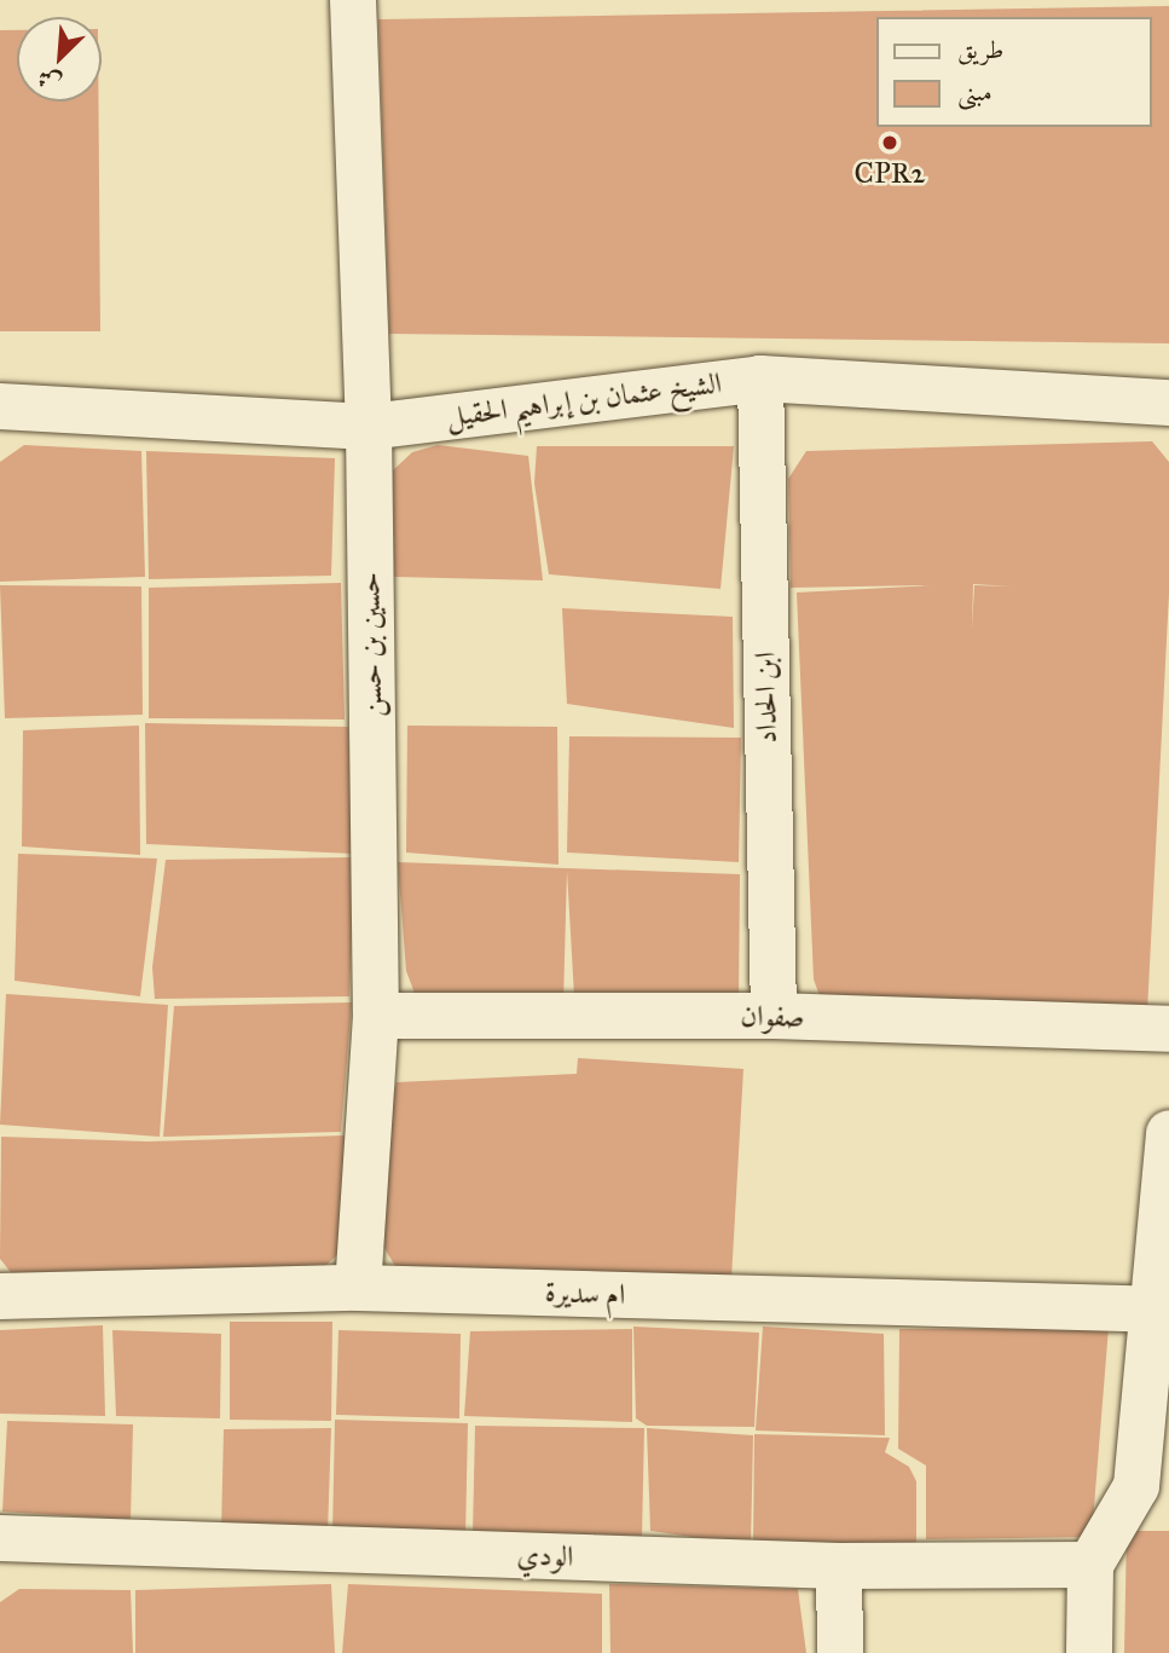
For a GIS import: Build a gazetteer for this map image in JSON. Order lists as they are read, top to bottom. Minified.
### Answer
{"streets":{"street":["الشيخ عثمان بن إبراهيم الحقيل","حسين بن حسن","ابن الحداد","صفوان","ام سديرة","الودي"]},"crossings":[["الشيخ عثمان بن إبراهيم الحقيل","حسين بن حسن"],["الشيخ عثمان بن إبراهيم الحقيل","ابن الحداد"],["حسين بن حسن","صفوان"],["حسين بن حسن","ام سديرة"],["ابن الحداد","صفوان"]],"places":["CPR2"],"legend":["طريق","مبنى"],"north":"bottom left"}
